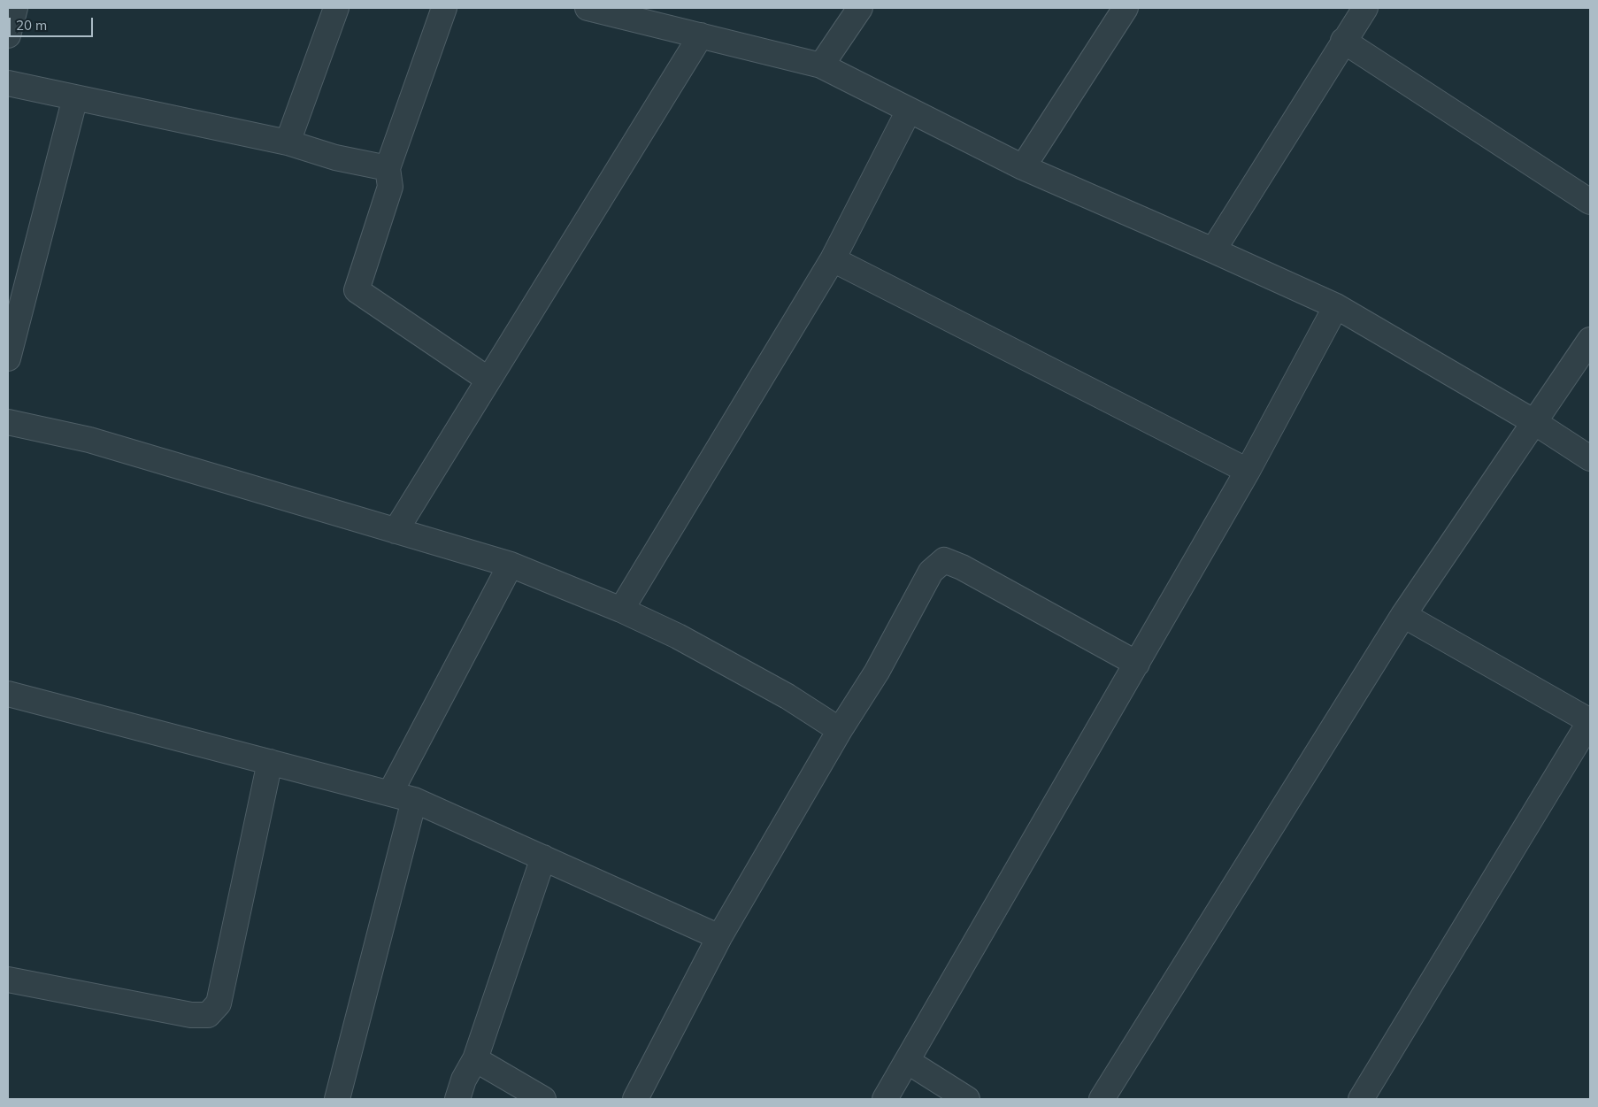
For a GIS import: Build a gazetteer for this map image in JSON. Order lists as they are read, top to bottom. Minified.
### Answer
{"scale_bar":"20 m"}
